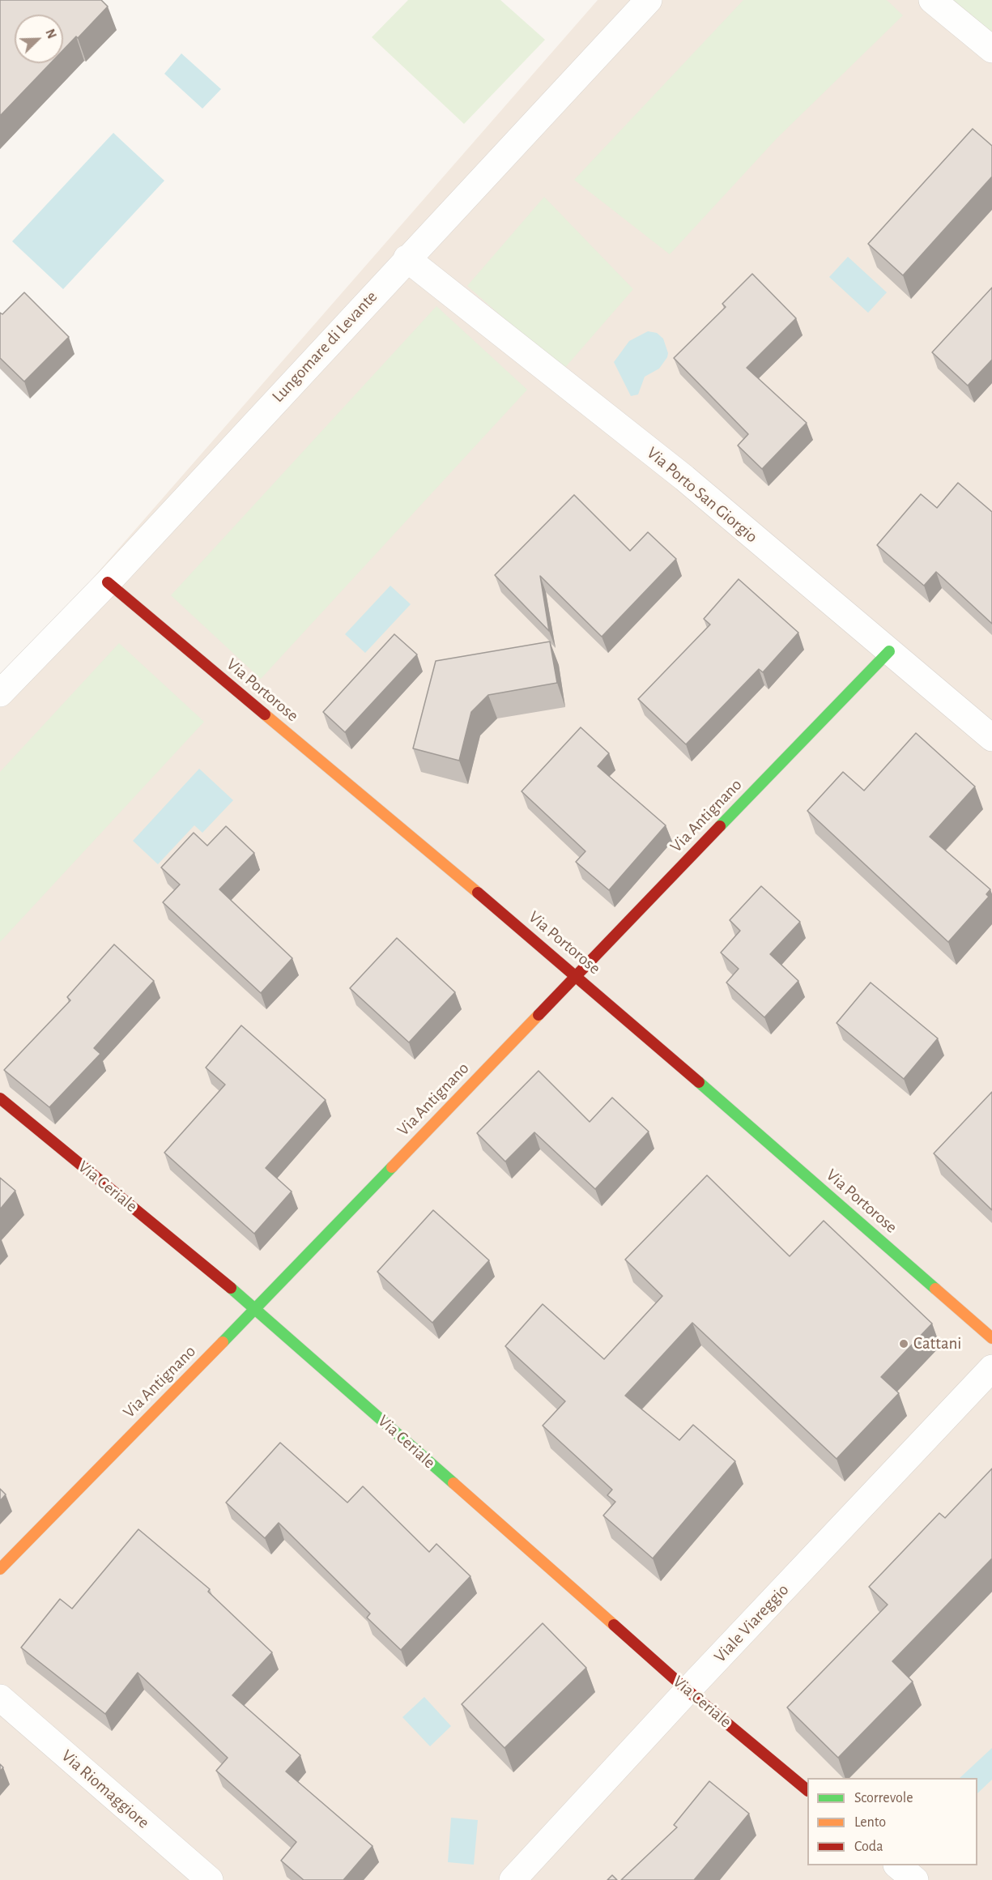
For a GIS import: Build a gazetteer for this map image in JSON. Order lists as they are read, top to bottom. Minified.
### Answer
{"streets":{"street":["Lungomare di Levante","Via Porto San Giorgio","Via Portorose","Via Antignano","Via Ceriale","Viale Viareggio","Via Riomaggiore"]},"crossings":[["Lungomare di Levante","Via Porto San Giorgio"],["Lungomare di Levante","Via Portorose"],["Via Porto San Giorgio","Via Antignano"],["Via Portorose","Via Antignano"],["Via Antignano","Via Ceriale"],["Via Ceriale","Viale Viareggio"]],"places":["Cattani"],"legend":["Scorrevole","Lento","Coda"],"north":"top right"}
